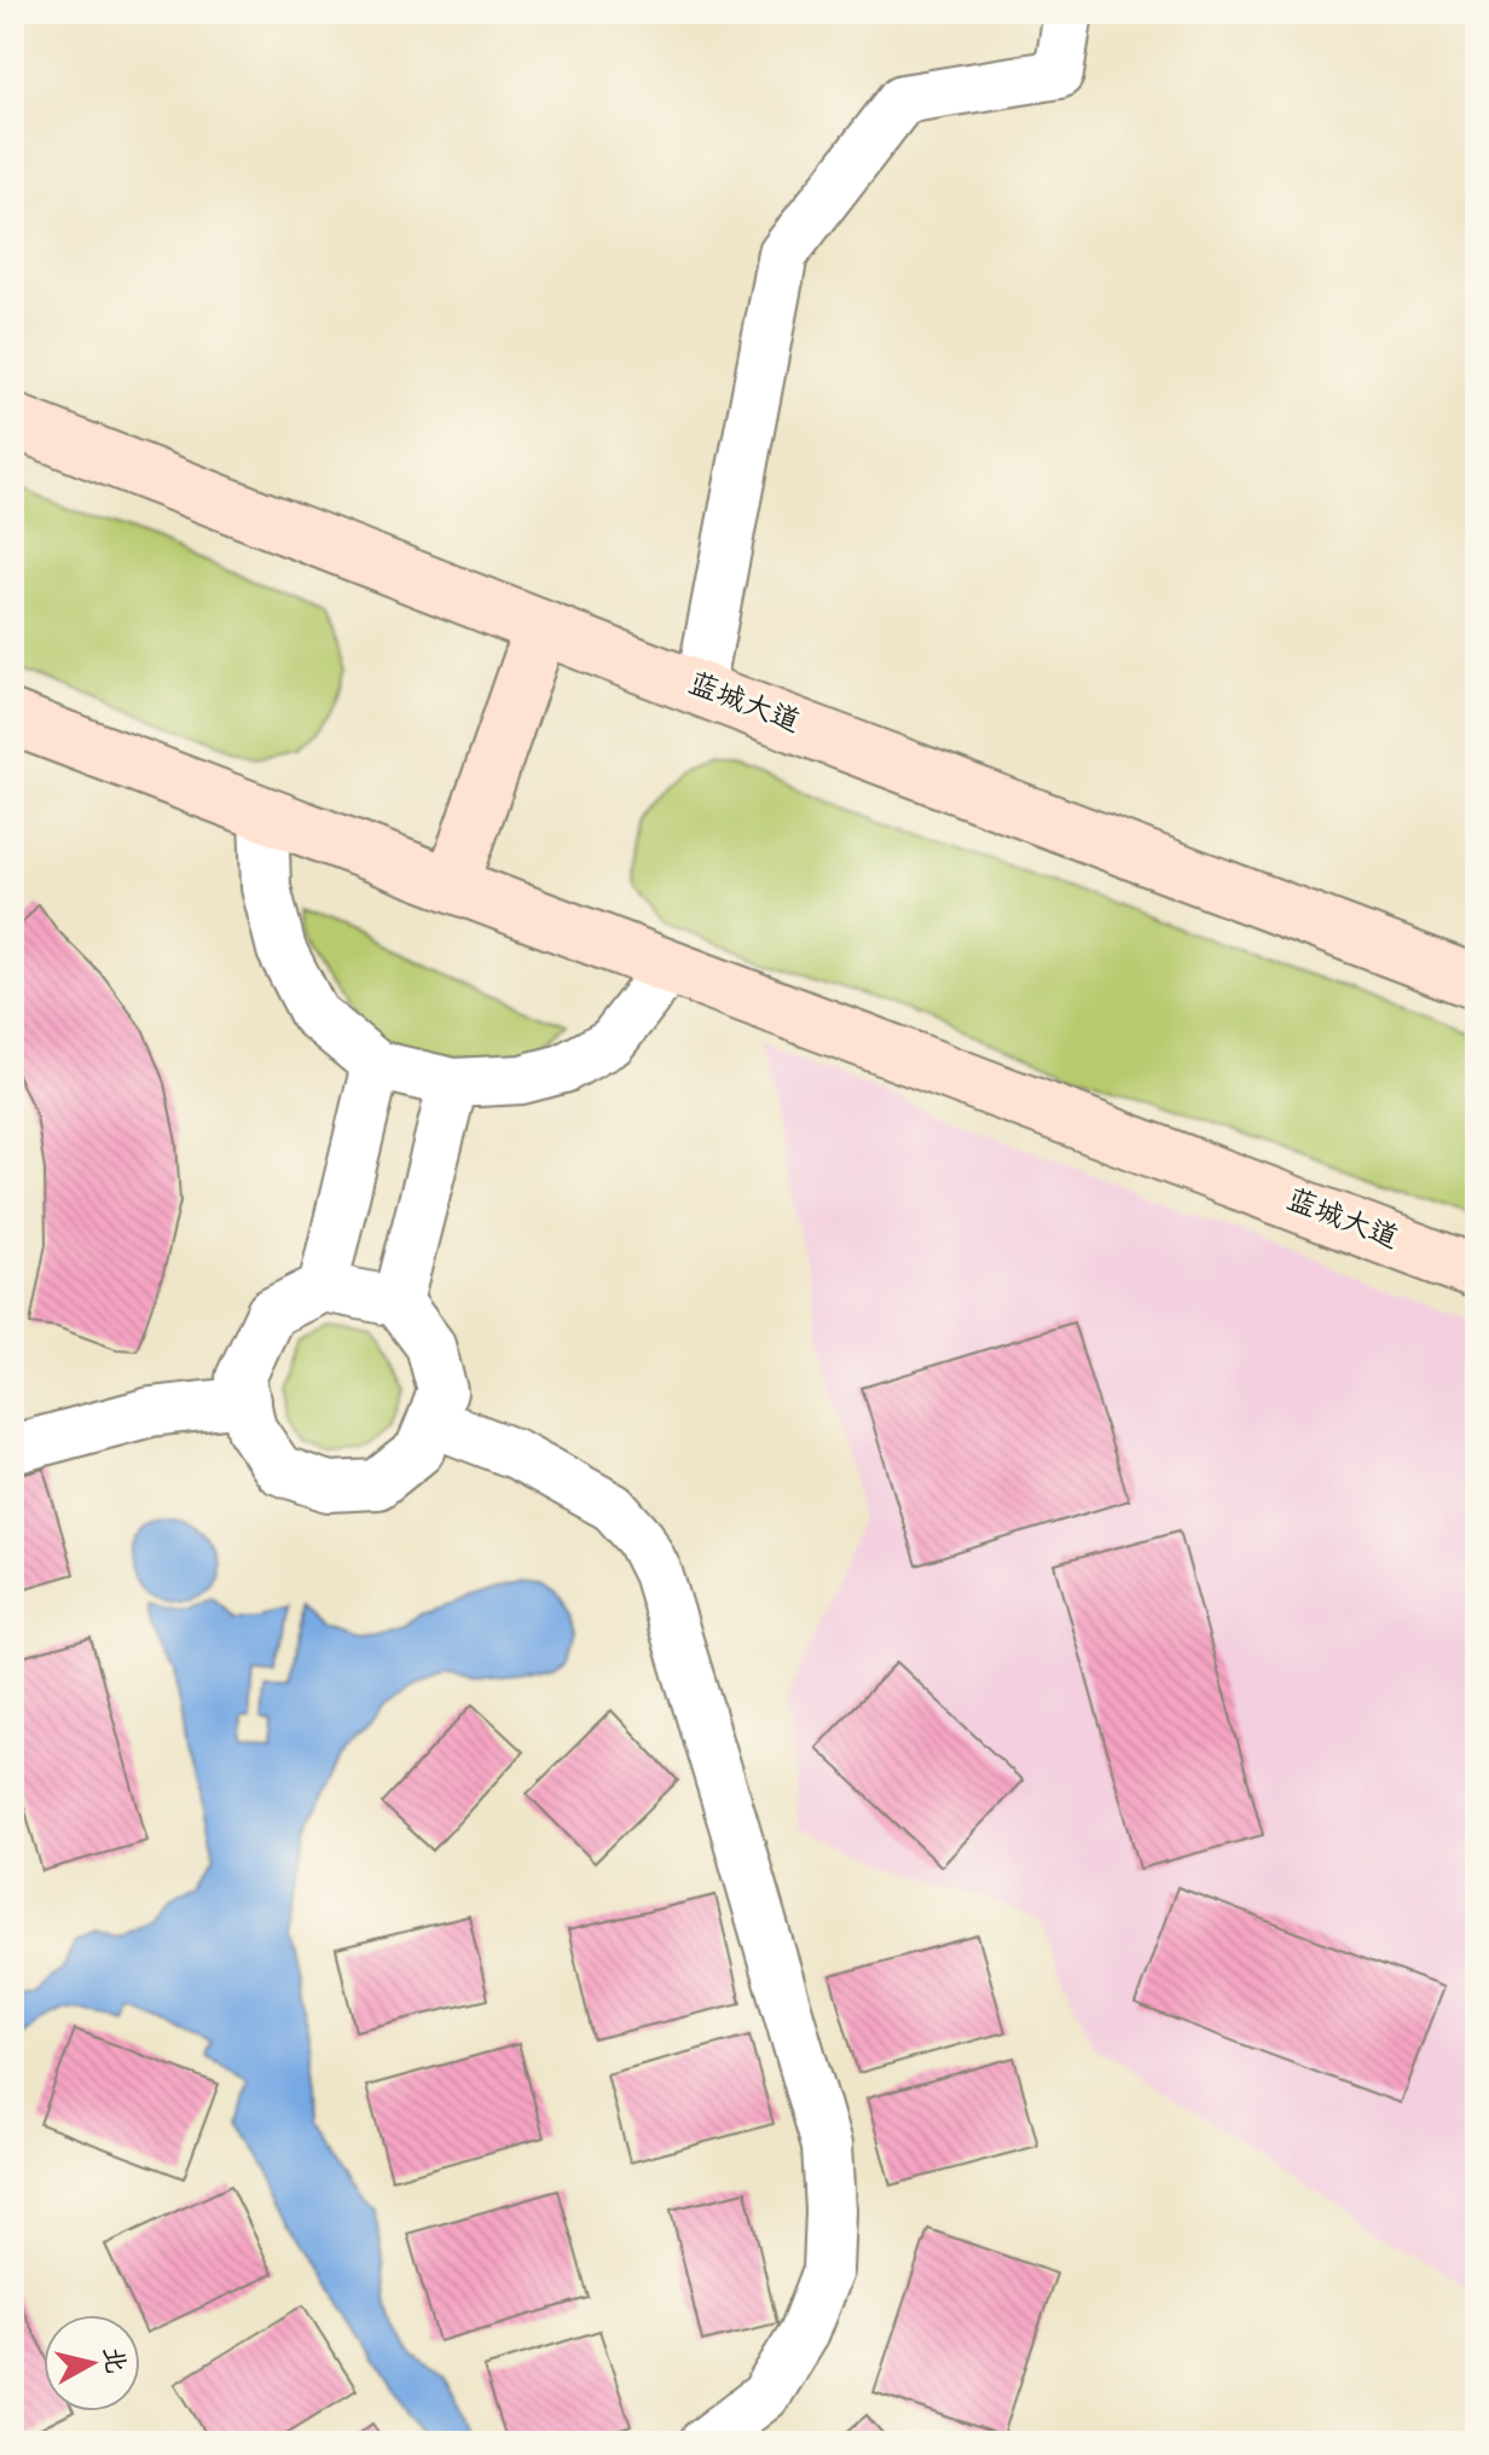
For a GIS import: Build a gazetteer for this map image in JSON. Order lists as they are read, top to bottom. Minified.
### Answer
{"streets":{"main road":["蓝城大道"]},"north":"right"}
